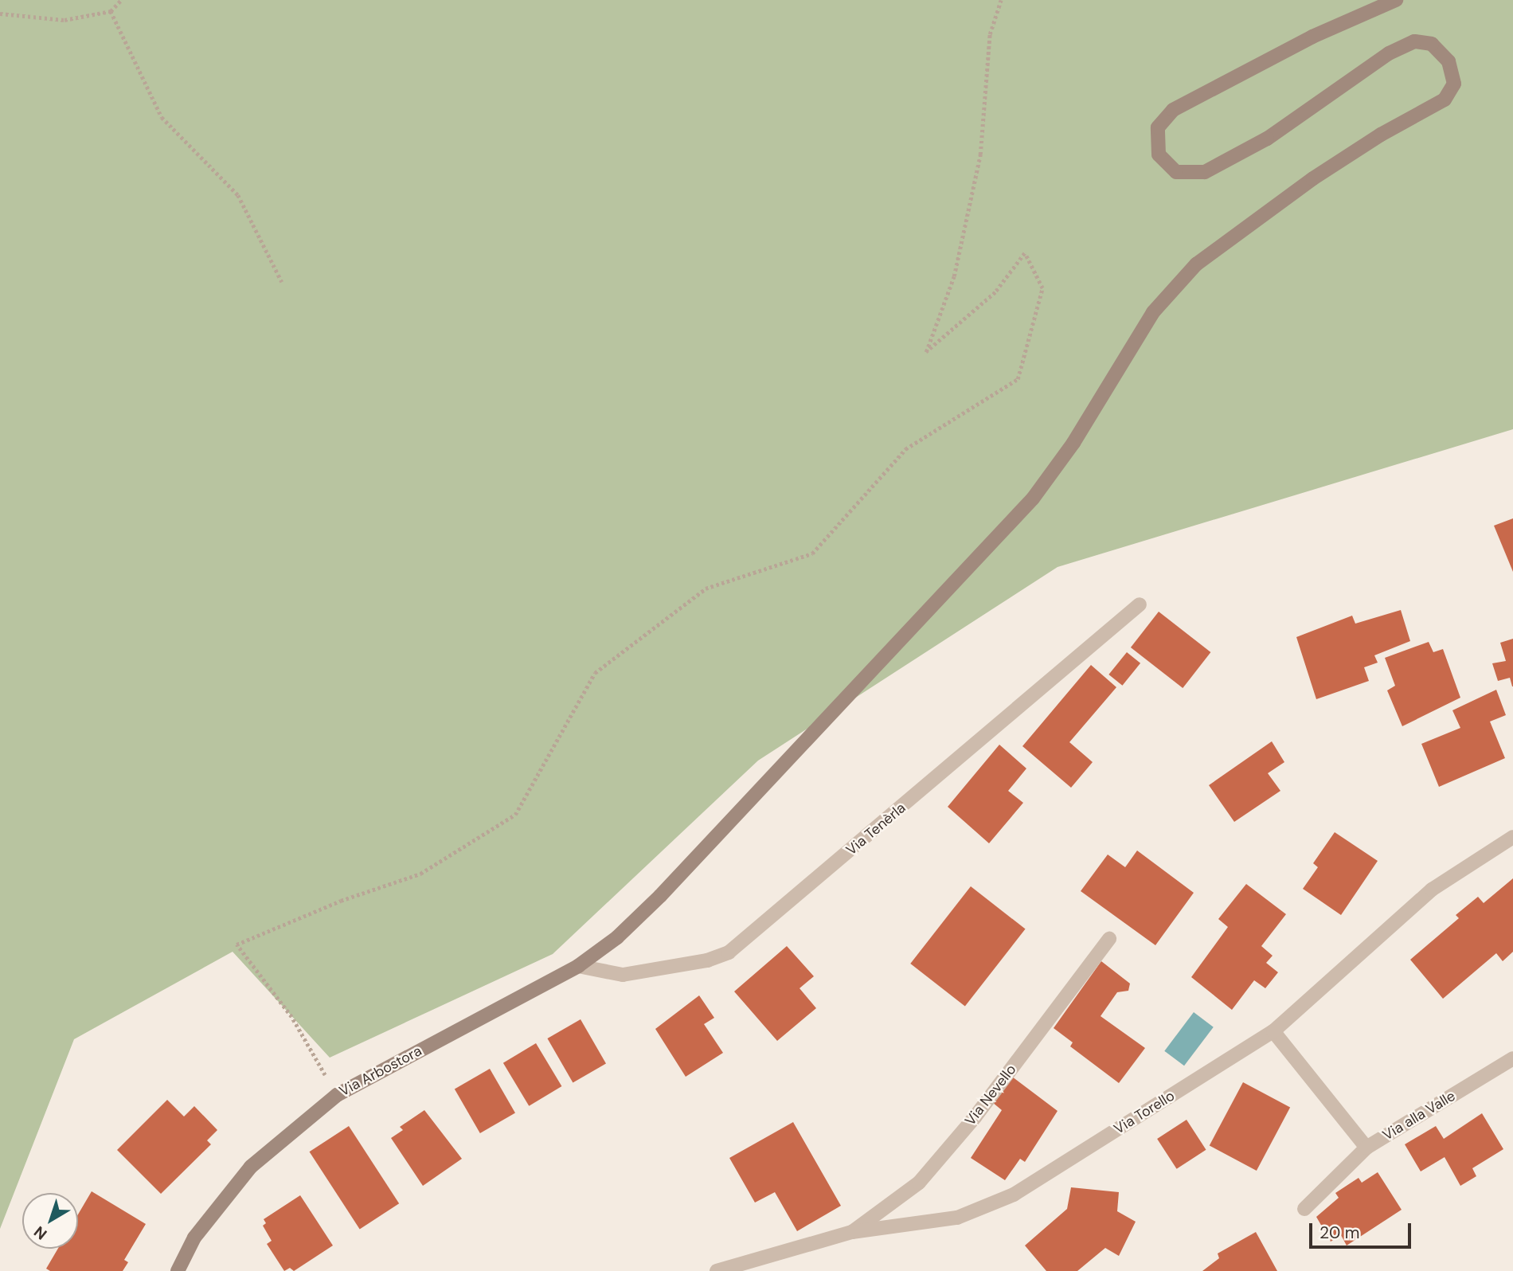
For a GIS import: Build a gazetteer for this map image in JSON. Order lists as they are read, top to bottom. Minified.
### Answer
{"streets":{"street":["Via Tenèrla","Via Arbostora","Via Nevello","Via Torello","Via alla Valle"]},"crossings":[["Via Tenèrla","Via Arbostora"],["Via Nevello","Via Torello"],["Via Torello","Via alla Valle"]],"scale_bar":"20 m","north":"bottom left"}
